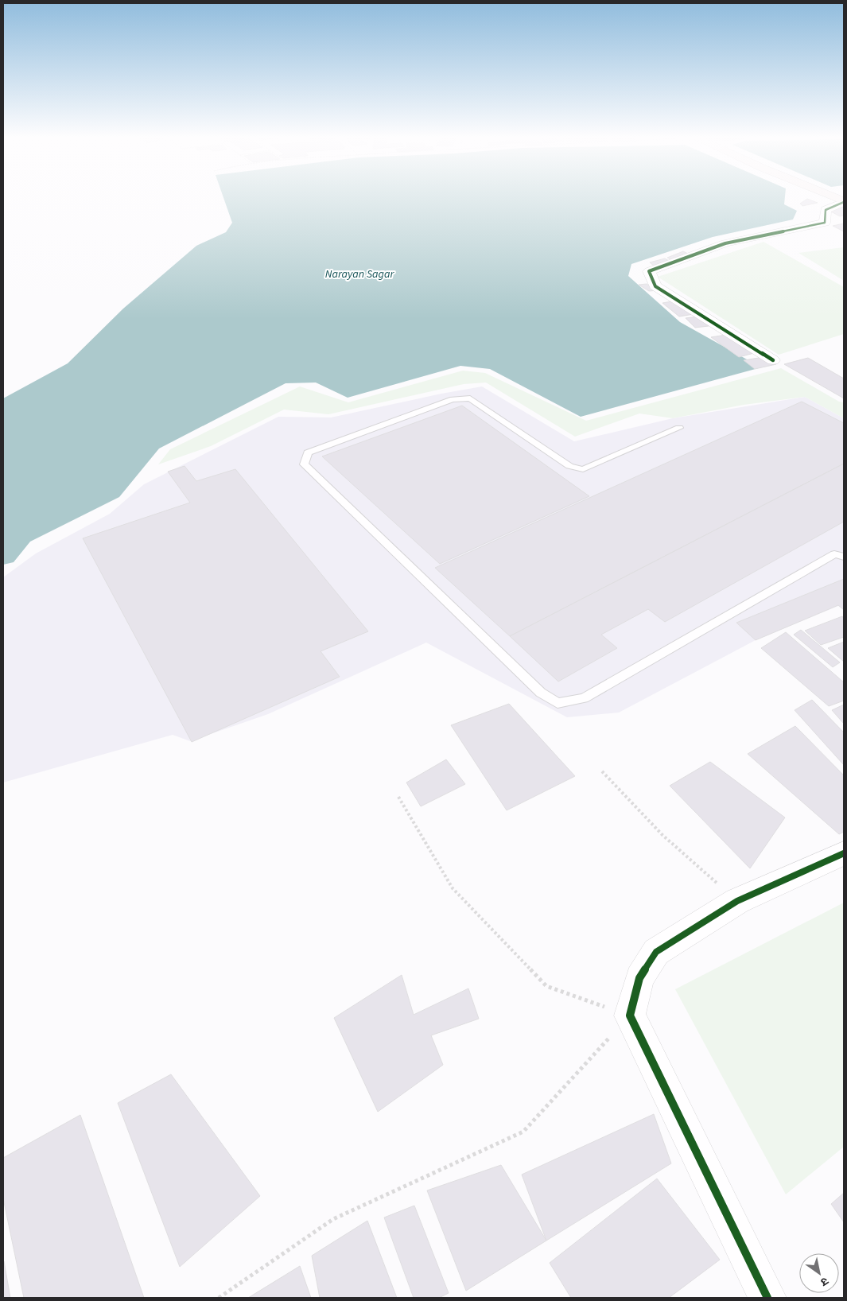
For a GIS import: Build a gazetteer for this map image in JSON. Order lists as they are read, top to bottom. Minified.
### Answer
{"water":["Narayan Sagar"],"north":"bottom right"}
